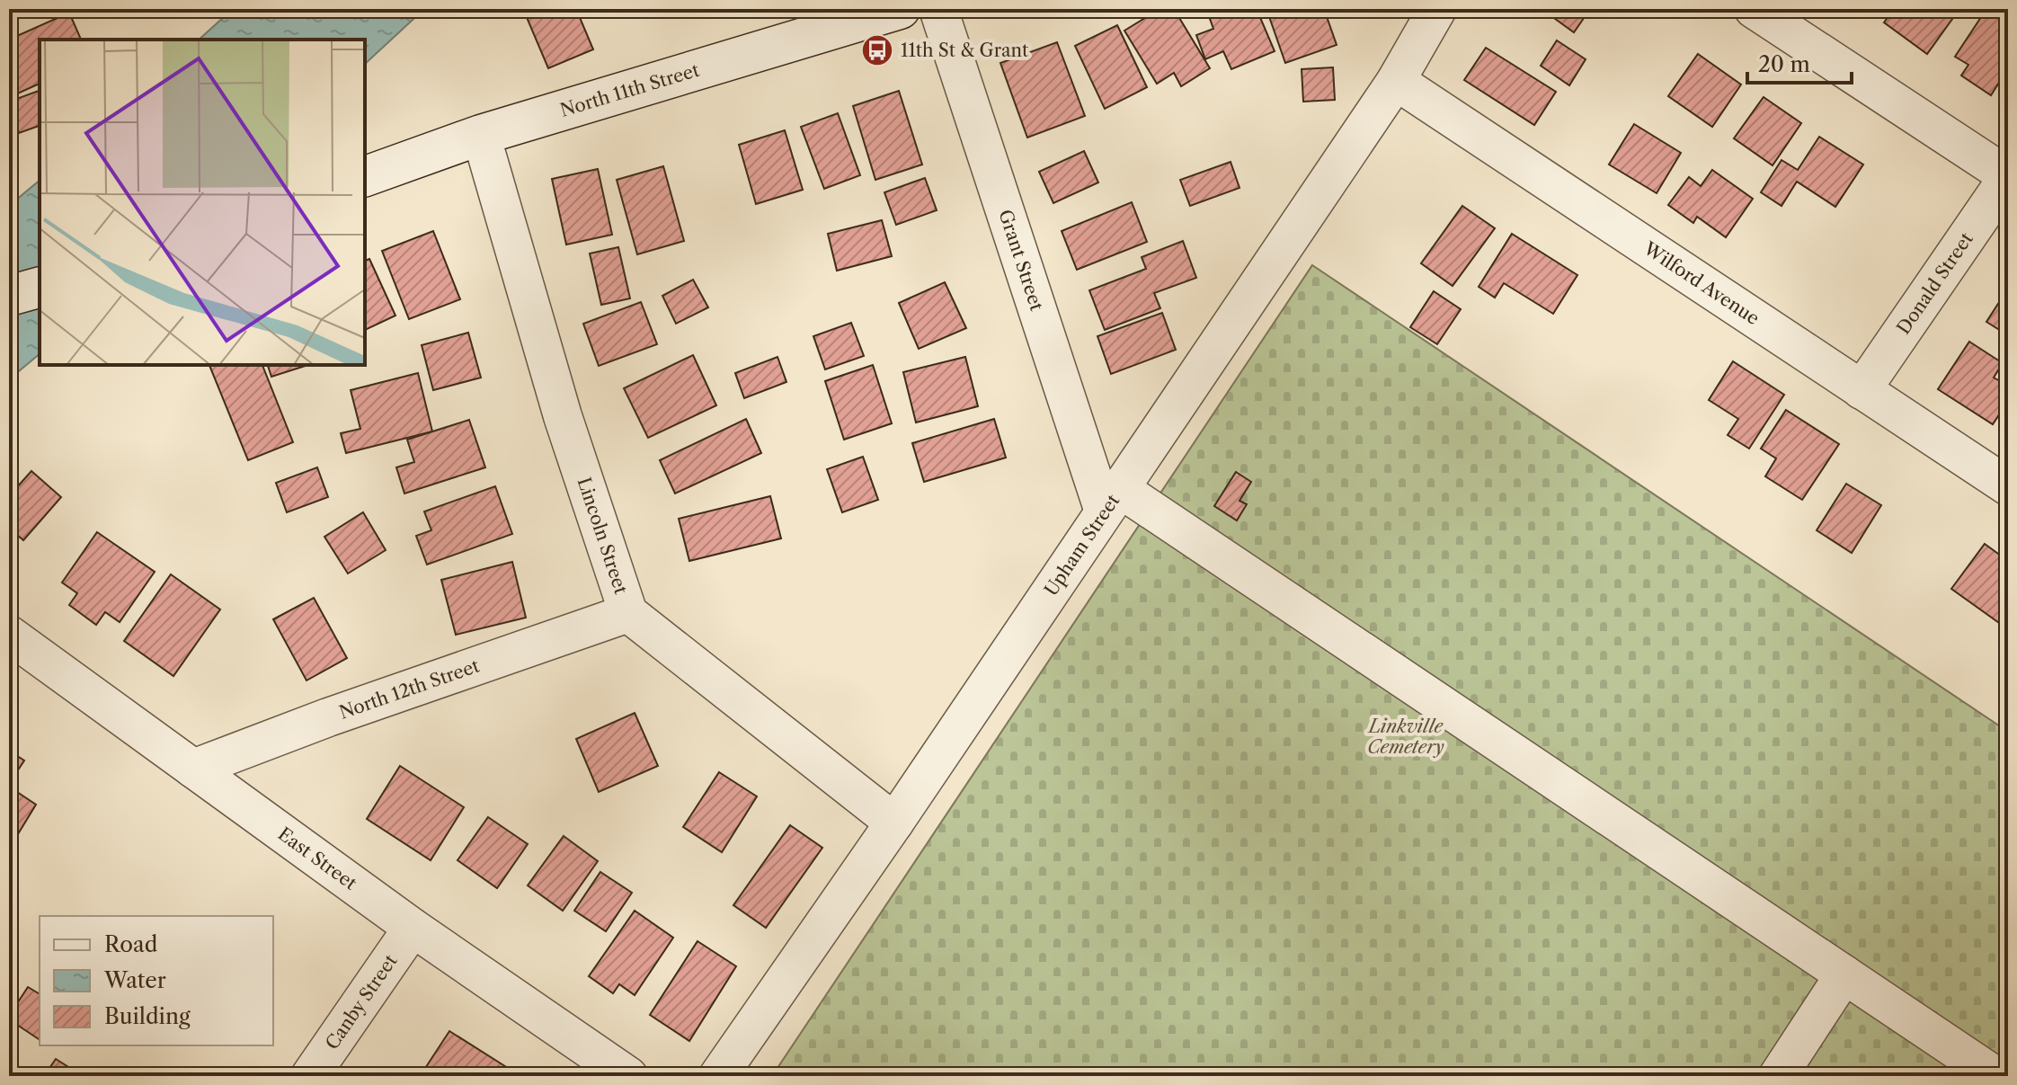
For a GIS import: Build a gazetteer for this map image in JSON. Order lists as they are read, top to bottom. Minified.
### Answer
{"streets":{"main road":["North 11th Street"],"street":["Grant Street","Wilford Avenue","Donald Street","Lincoln Street","Upham Street","North 12th Street","East Street","Canby Street"]},"crossings":[["North 11th Street","Lincoln Street"],["Grant Street","Upham Street"],["Wilford Avenue","Donald Street"],["Wilford Avenue","Upham Street"],["Lincoln Street","Upham Street"],["Lincoln Street","North 12th Street"],["North 12th Street","East Street"],["East Street","Canby Street"]],"parks":["Linkville Cemetery"],"places":{"bus stop":["11th St & Grant"]},"legend":["Road","Water","Building"],"scale_bar":"20 m"}
